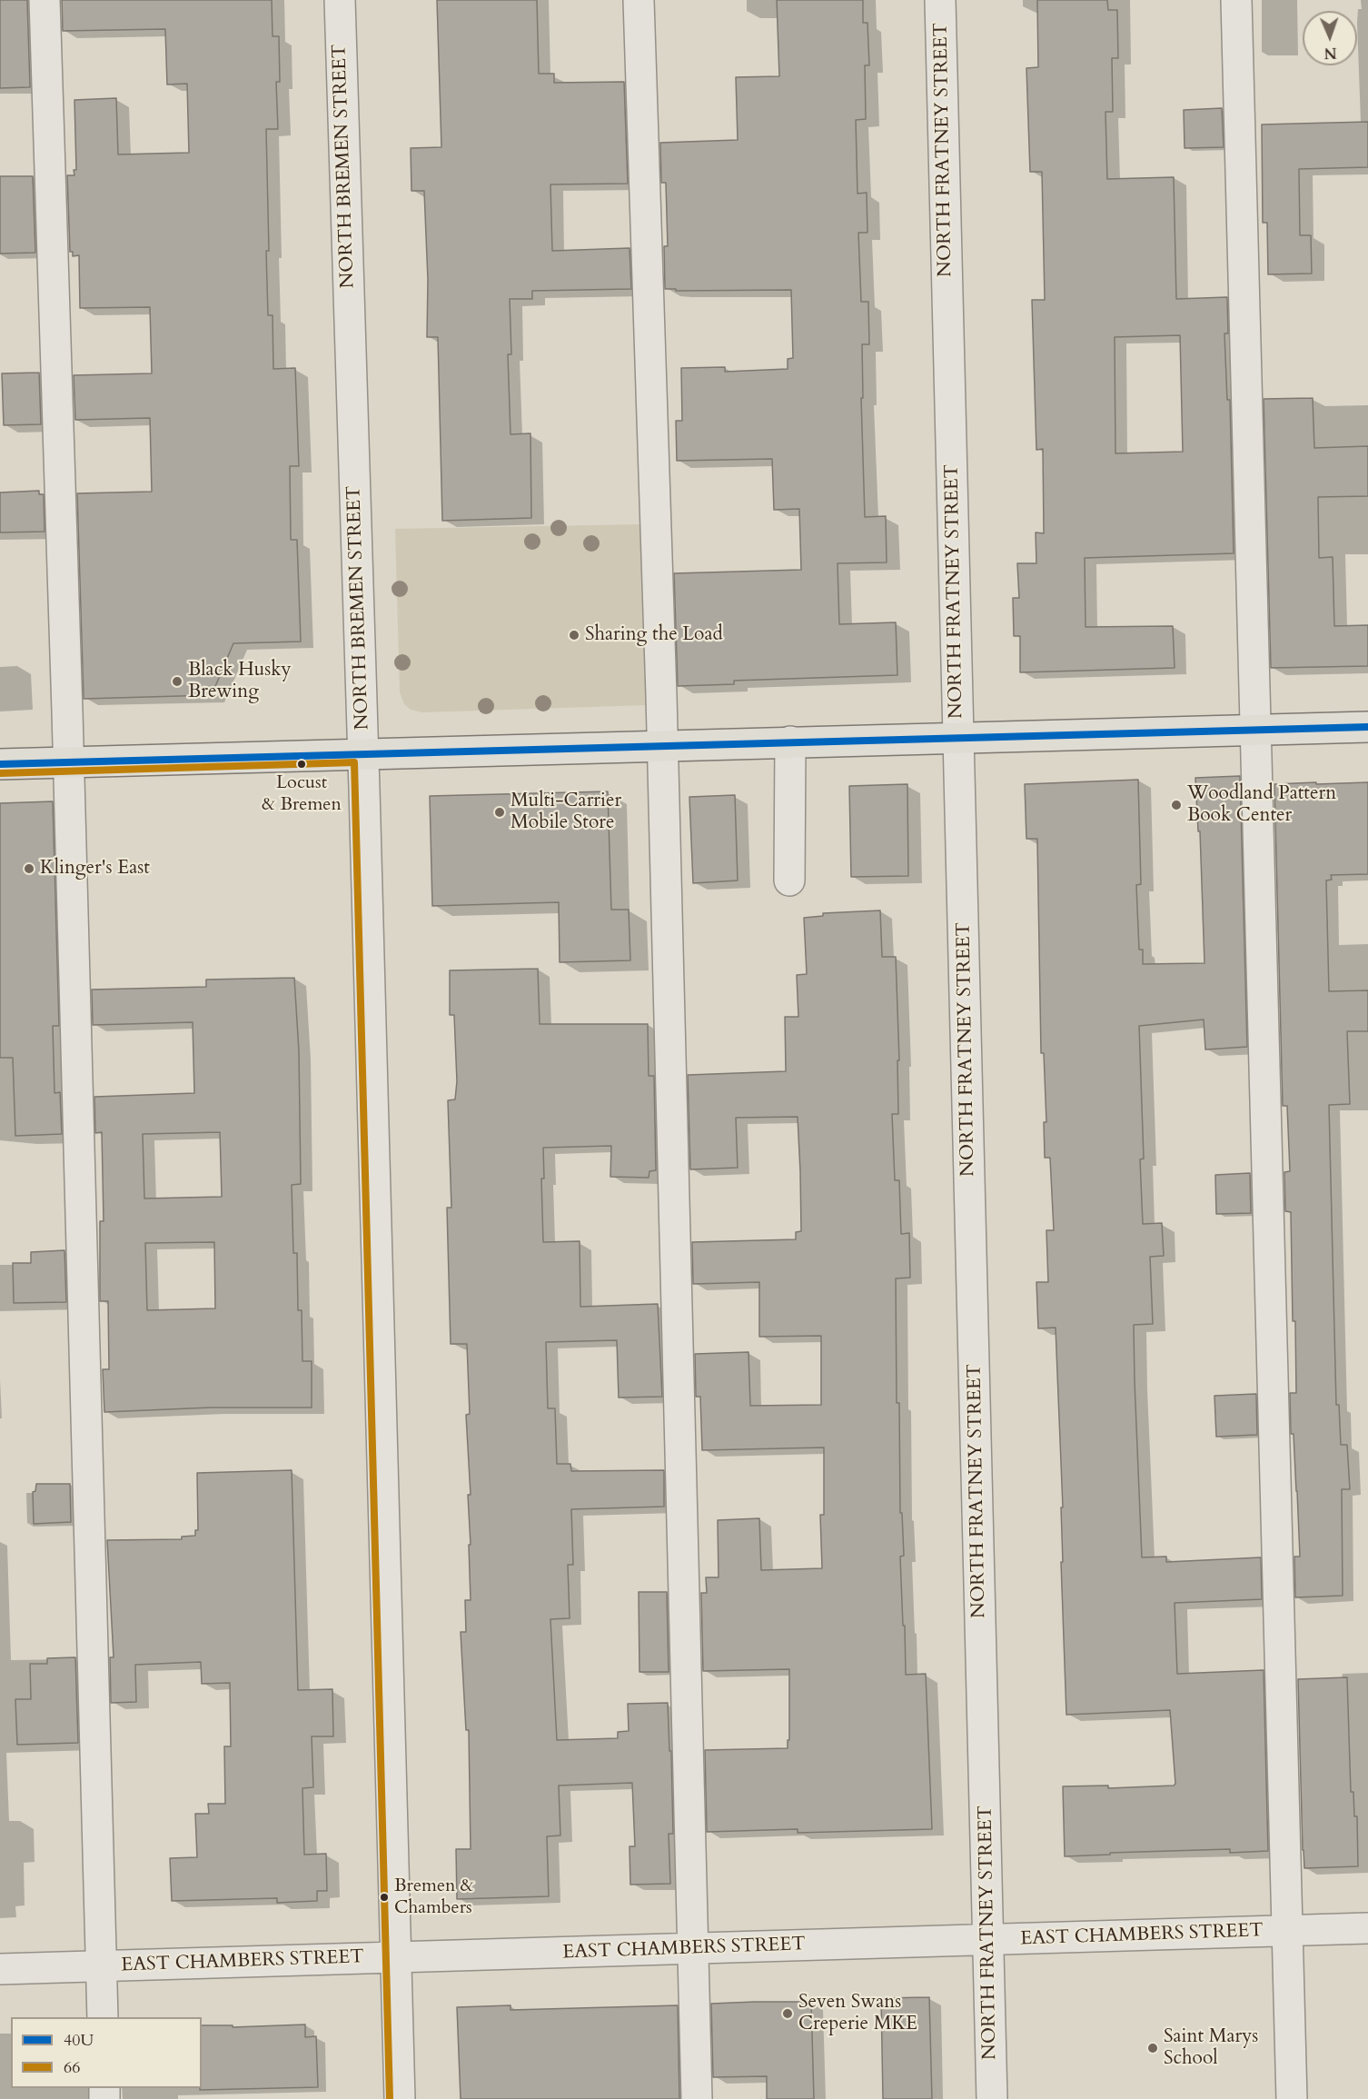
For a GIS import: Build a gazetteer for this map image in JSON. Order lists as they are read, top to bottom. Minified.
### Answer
{"streets":{"street":["NORTH FRATNEY STREET","NORTH BREMEN STREET","EAST CHAMBERS STREET"]},"crossings":[["NORTH FRATNEY STREET","EAST CHAMBERS STREET"],["NORTH BREMEN STREET","EAST CHAMBERS STREET"]],"places":["Sharing the Load","Black Husky Brewing","Locust & Bremen","Woodland Pattern Book Center","Multi-Carrier Mobile Store","Klinger's East","Bremen & Chambers","Seven Swans Creperie MKE","Saint Marys School"],"lines":["transit line 40U","transit line 66"],"legend":["40U","66"],"north":"bottom"}
